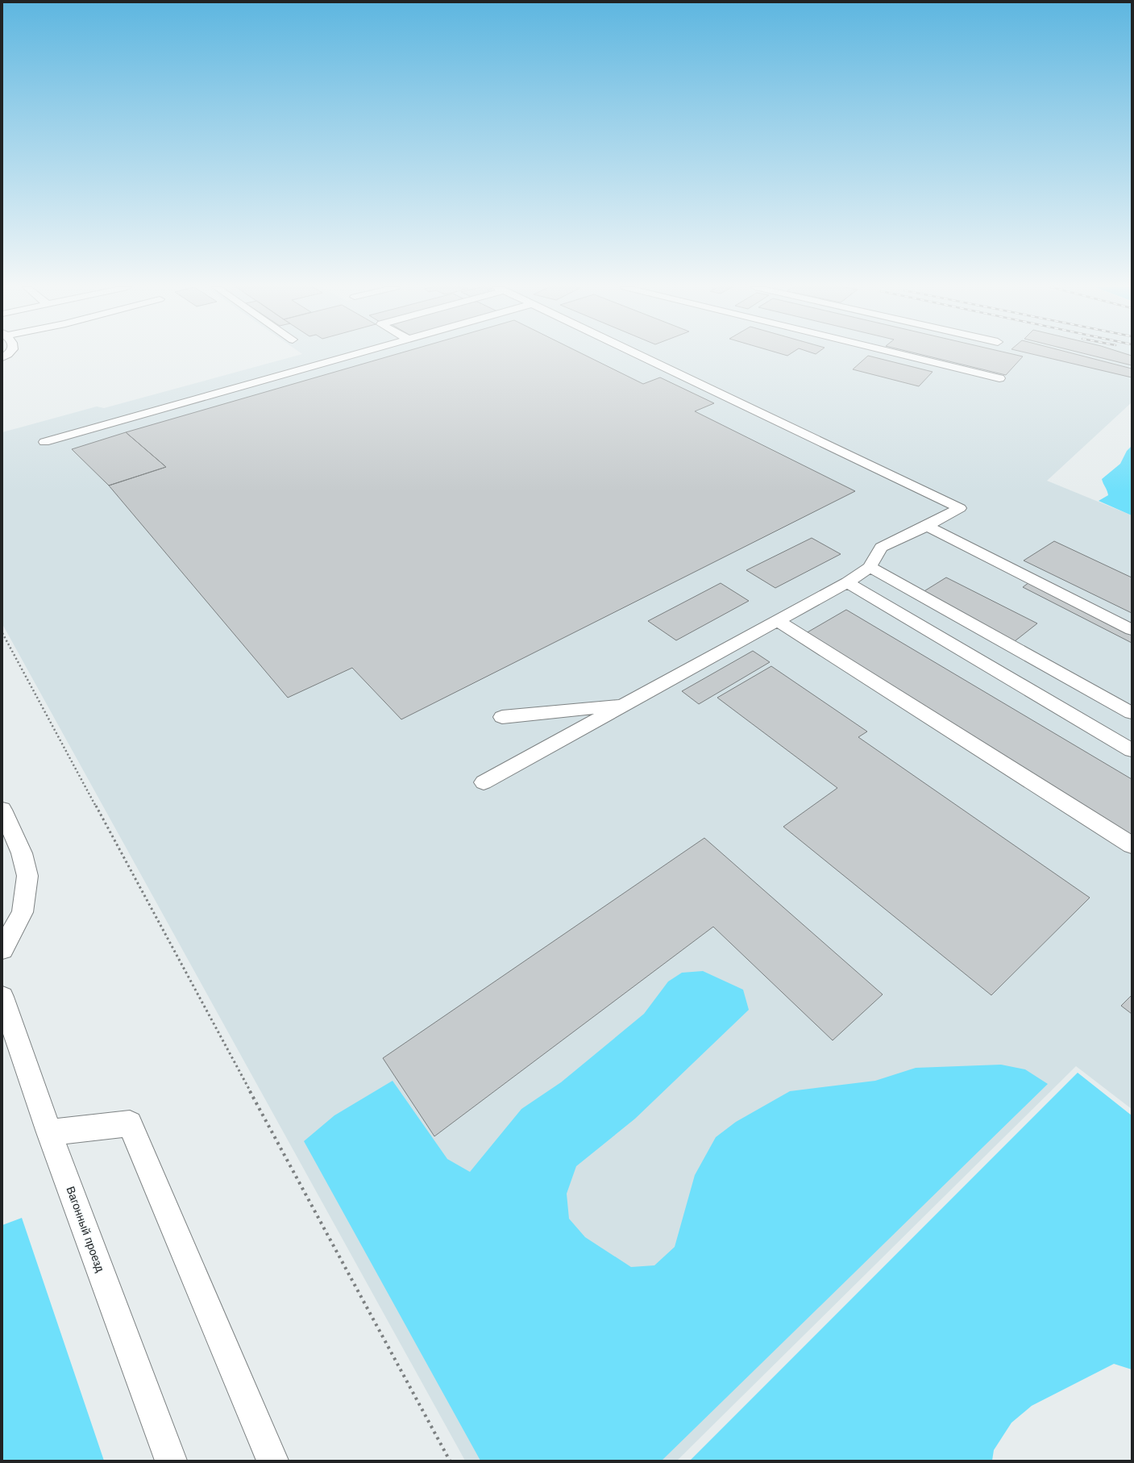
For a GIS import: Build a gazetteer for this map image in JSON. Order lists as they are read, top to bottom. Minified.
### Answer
{"streets":{"street":["Вагонный проезд"]}}
